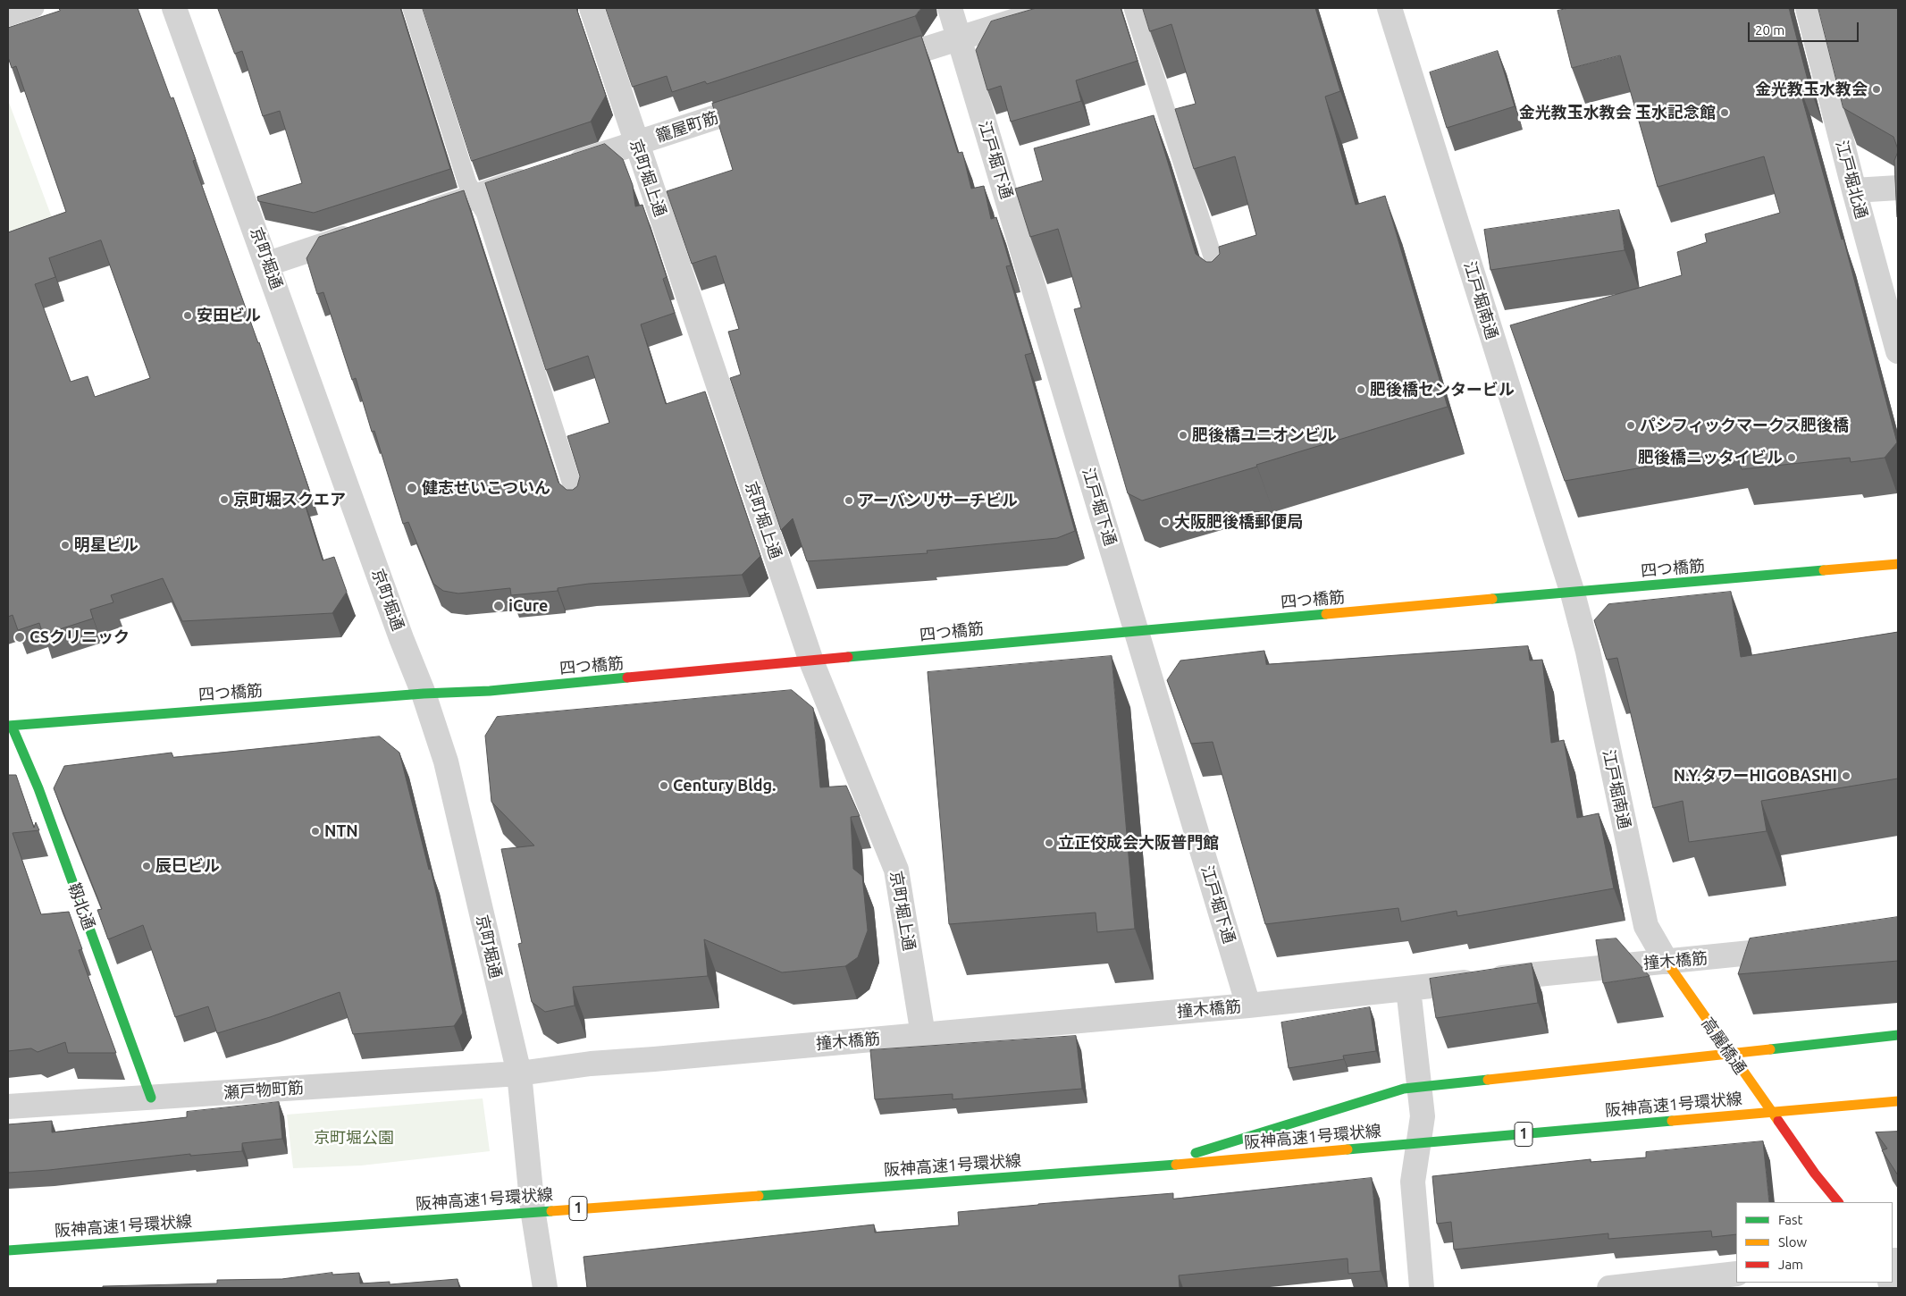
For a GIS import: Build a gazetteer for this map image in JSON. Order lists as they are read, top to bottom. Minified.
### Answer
{"streets":{"main road":["四つ橋筋","靱北通","高麗橋通","阪神高速1号環状線","1"],"street":["籠屋町筋","江戸堀下通","京町堀上通","江戸堀北通","京町堀通","江戸堀南通","撞木橋筋","瀬戸物町筋"]},"crossings":[["籠屋町筋","京町堀上通"],["江戸堀下通","四つ橋筋"],["江戸堀下通","撞木橋筋"],["京町堀上通","四つ橋筋"],["京町堀上通","撞木橋筋"],["京町堀通","四つ橋筋"],["京町堀通","撞木橋筋"],["京町堀通","瀬戸物町筋"],["江戸堀南通","四つ橋筋"],["江戸堀南通","高麗橋通"],["四つ橋筋","靱北通"],["靱北通","瀬戸物町筋"],["撞木橋筋","高麗橋通"],["撞木橋筋","瀬戸物町筋"]],"parks":["京町堀公園"],"places":["金光教玉水教会","金光教玉水教会 玉水記念館","安田ビル","肥後橋センタービル","パシフィックマークス肥後橋","肥後橋ユニオンビル","肥後橋ニッタイビル","健志せいこついん","京町堀スクエア","アーバンリサーチビル","大阪肥後橋郵便局","明星ビル","iCure","CSクリニック","N.Y.タワーHIGOBASHI","Century Bldg.","NTN","立正佼成会大阪普門館","辰巳ビル"],"legend":["Fast","Slow","Jam"],"scale_bar":"20 m"}
